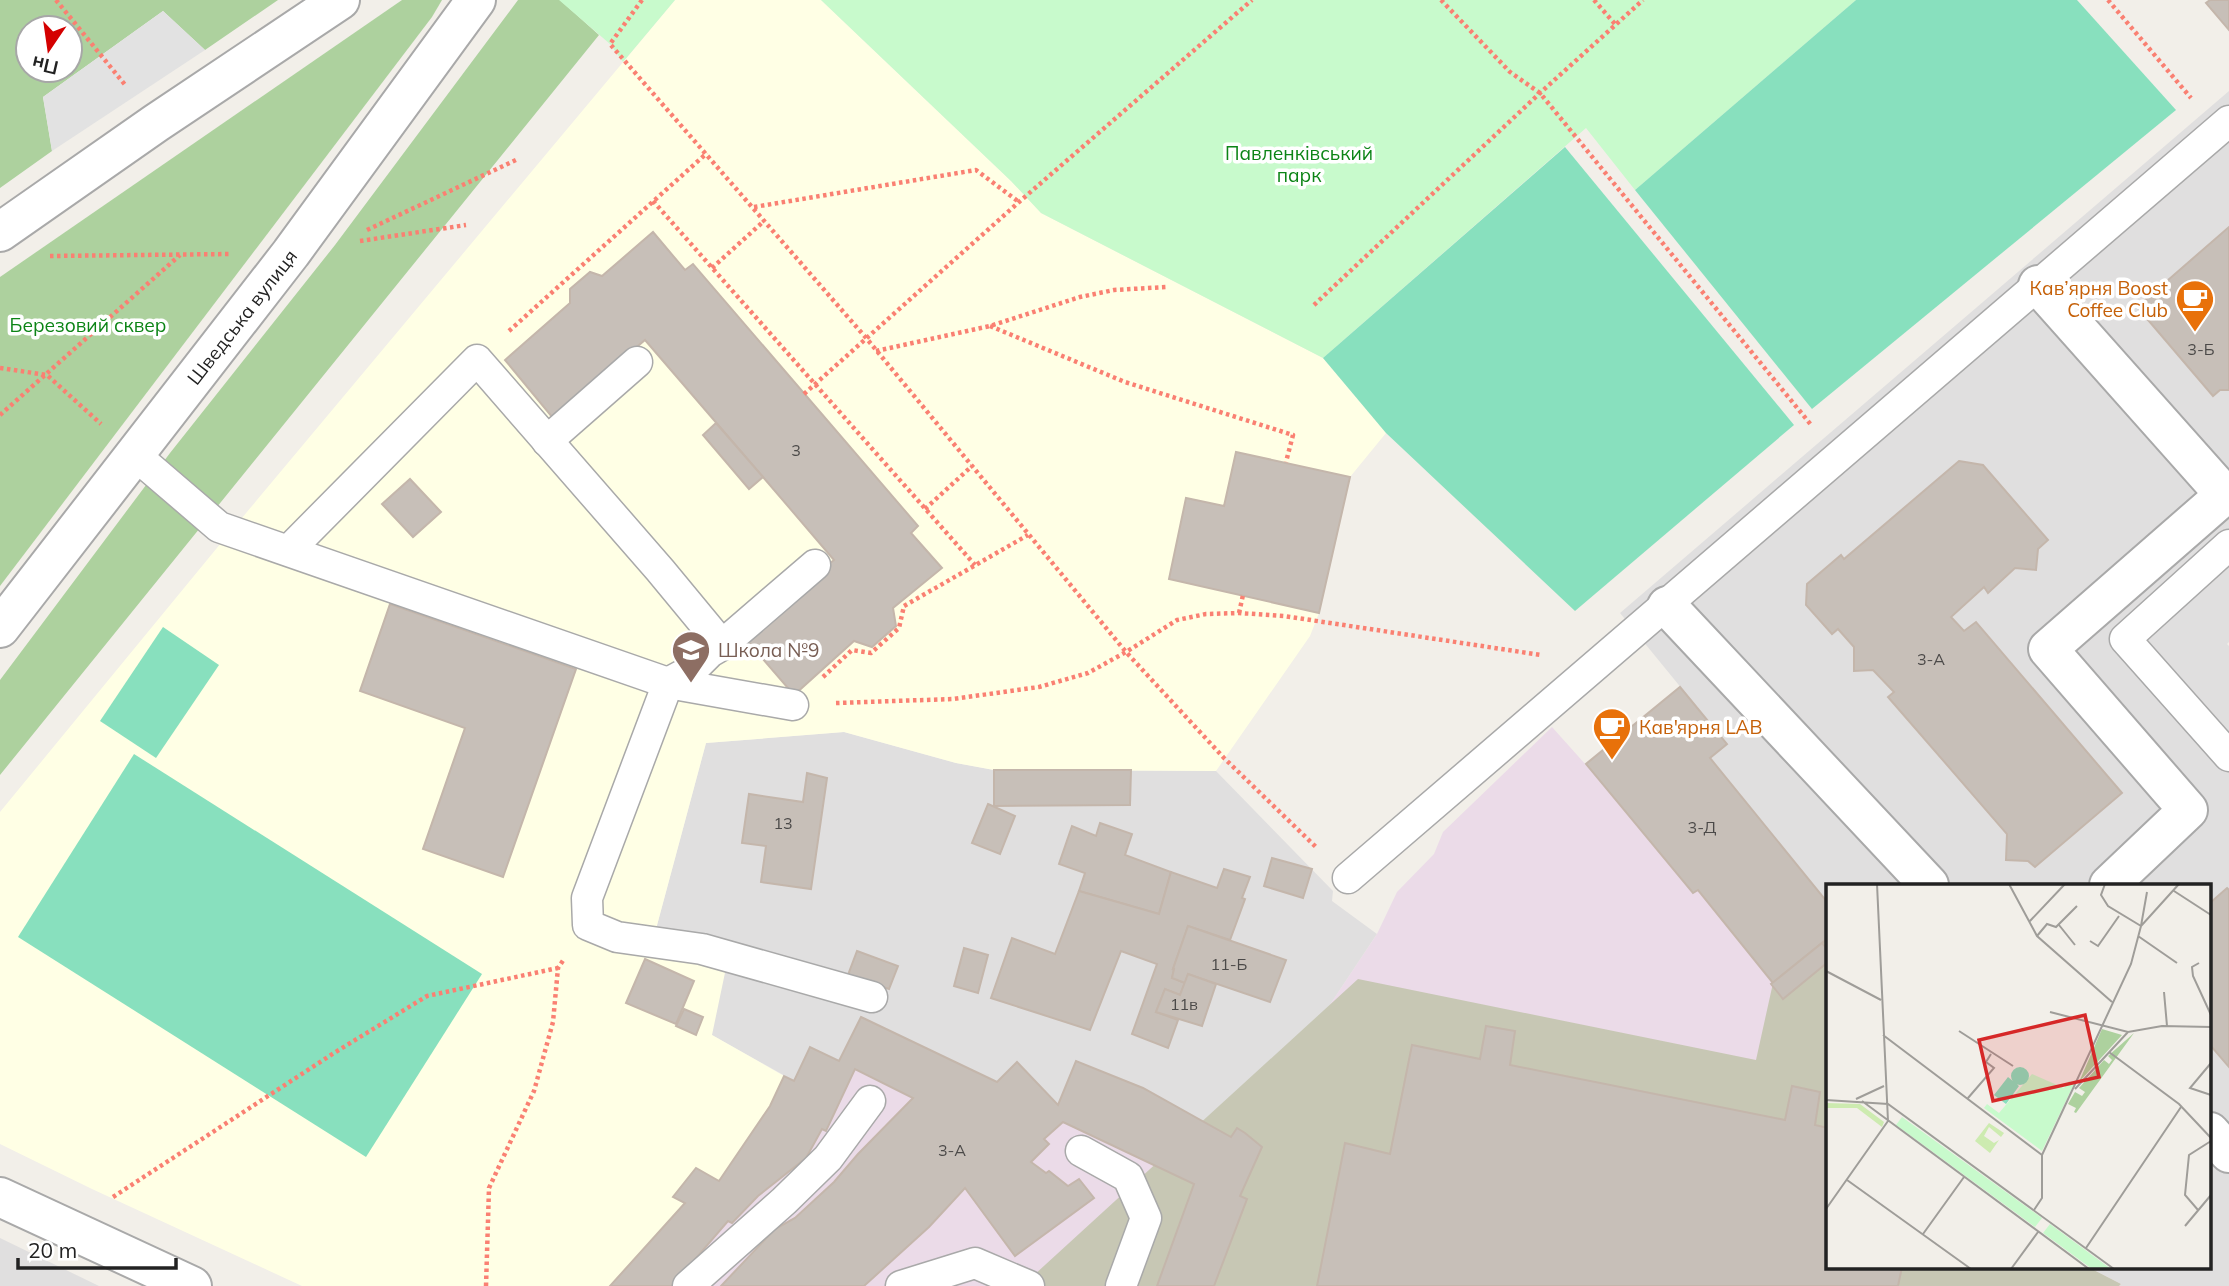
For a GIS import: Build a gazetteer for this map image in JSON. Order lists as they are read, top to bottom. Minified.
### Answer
{"streets":{"street":["Шведська вулиця"]},"parks":["Павленківський парк","Березовий сквер"],"places":{"cafe":["Кав’ярня Boost Coffee Club","Кав'ярня LAB"],"school or university":["Школа №9"]},"house_numbers":["3-Б","3","3-А","13","3-Д","11-Б","11в","3-А"],"scale_bar":"20 m","north":"bottom"}
